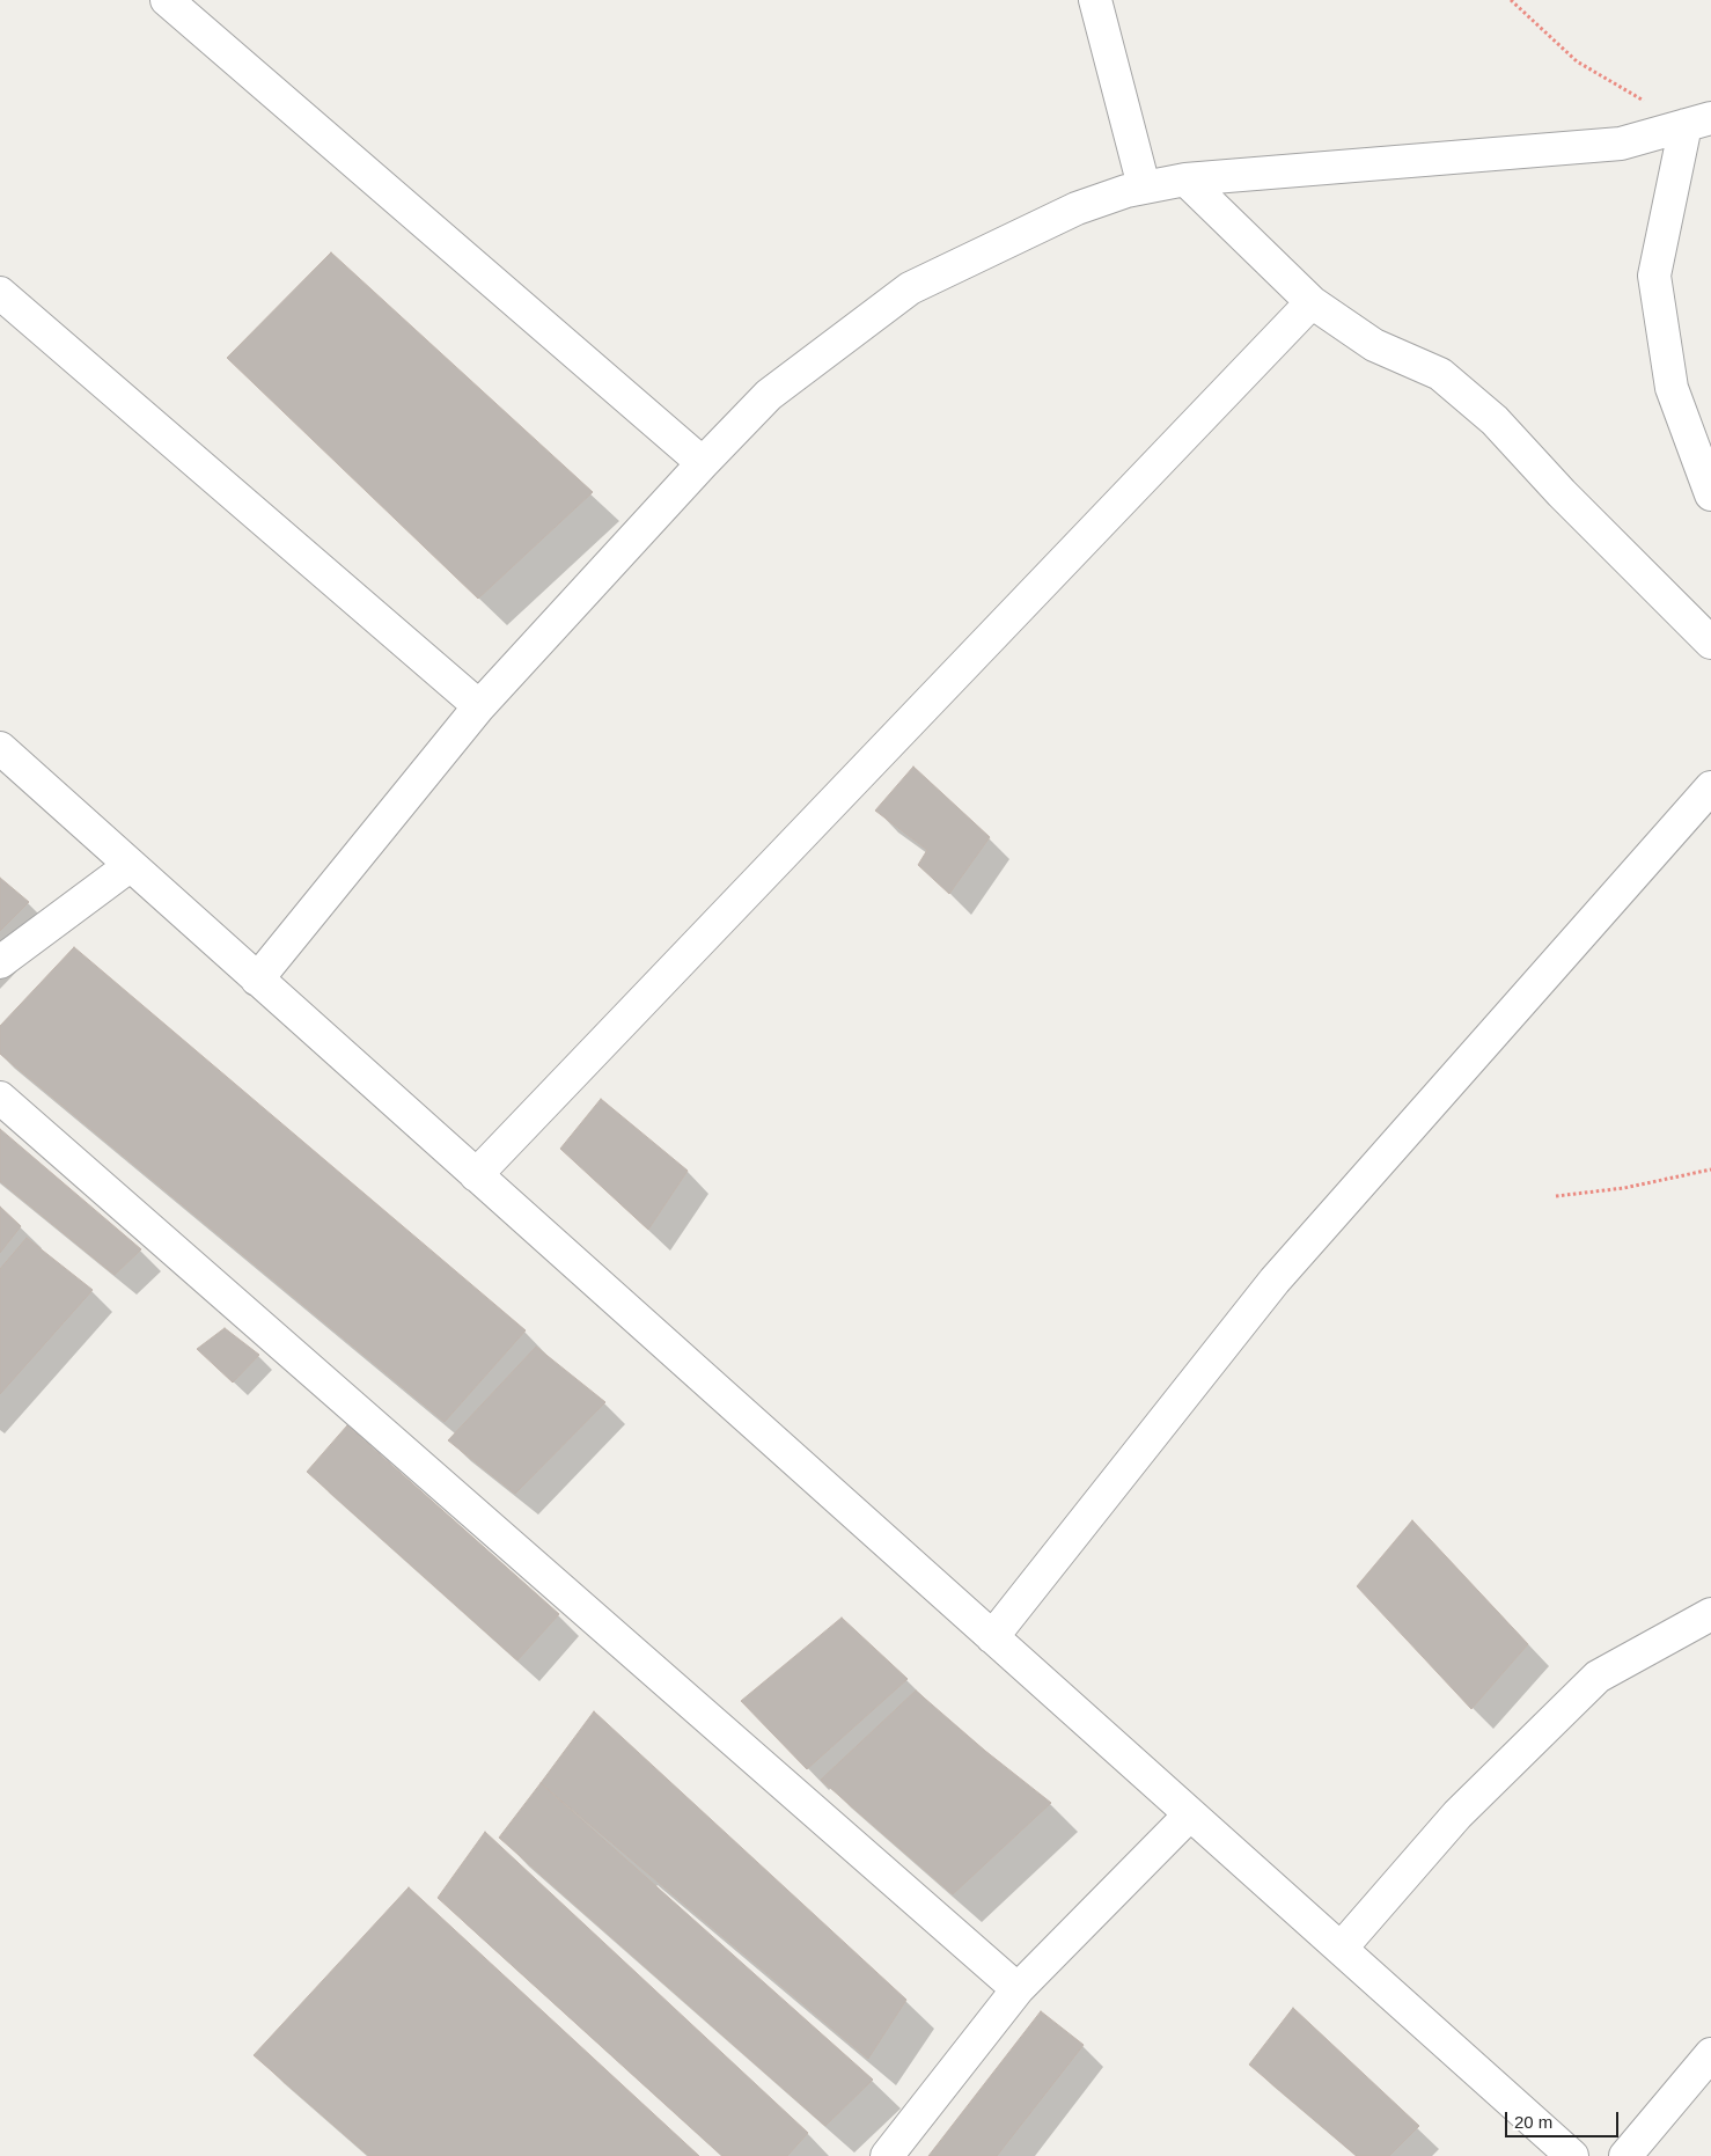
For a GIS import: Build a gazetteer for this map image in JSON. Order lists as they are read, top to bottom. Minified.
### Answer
{"scale_bar":"20 m"}
